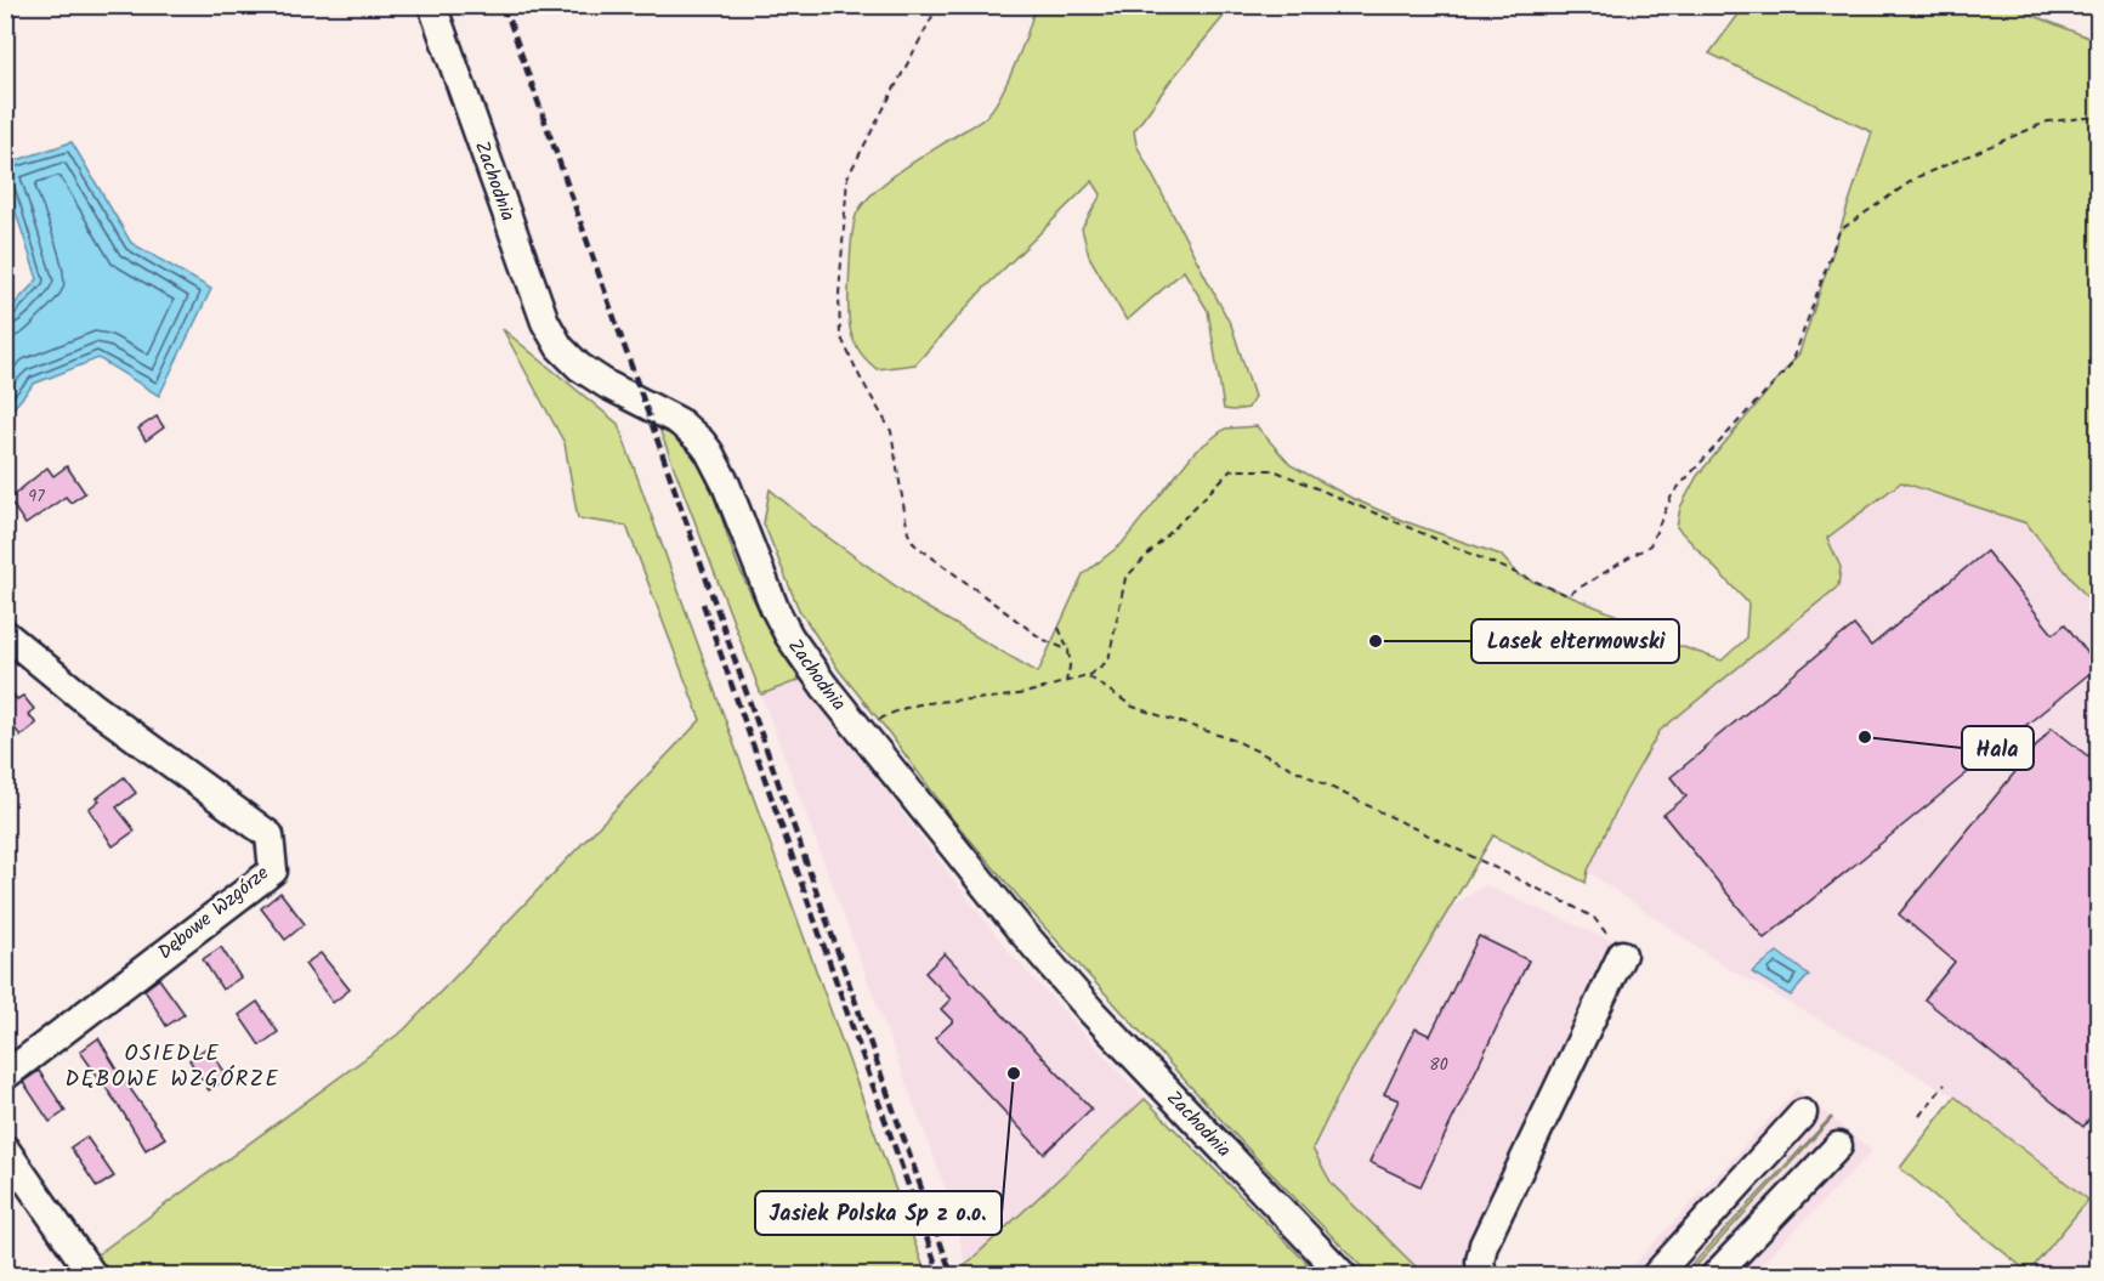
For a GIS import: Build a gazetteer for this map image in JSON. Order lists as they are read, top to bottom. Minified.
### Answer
{"streets":{"street":["Zachodnia","Dębowe Wzgórze"]},"districts":["OSIEDLE DĘBOWE WZGÓRZE"],"places":["Lasek eltermowski","Hala","Jasiek Polska Sp z o.o."],"house_numbers":["97","80"]}
